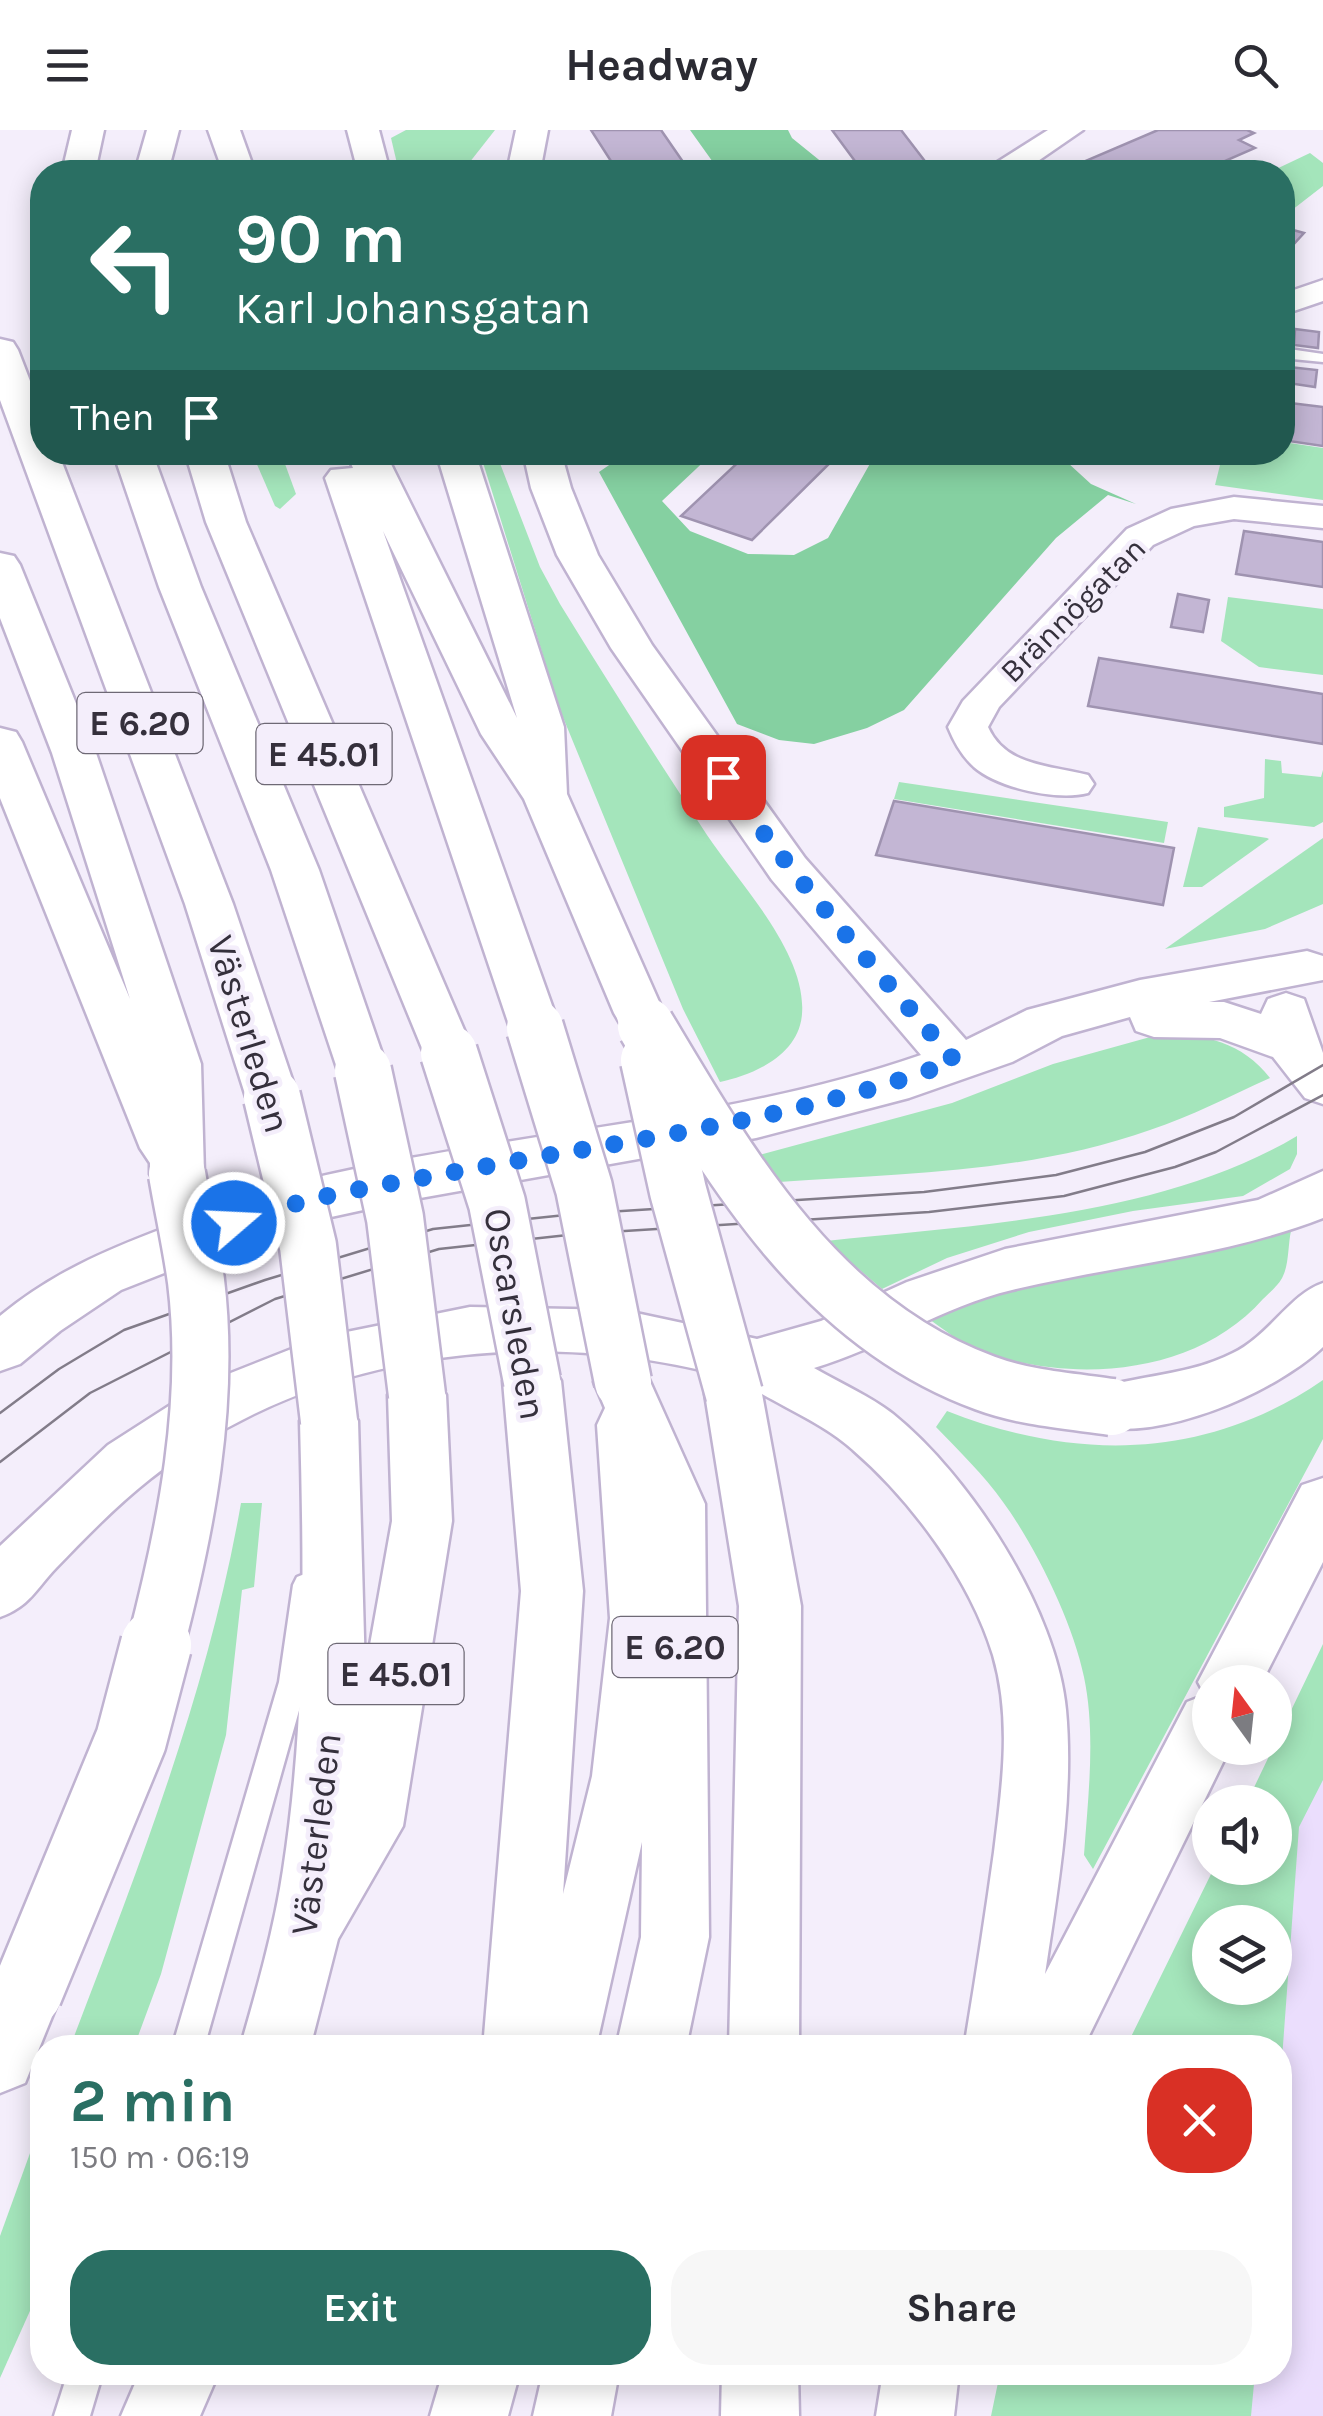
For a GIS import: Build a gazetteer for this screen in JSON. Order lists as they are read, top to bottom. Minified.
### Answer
{"streets":{"main road":["E 6.20","E 45.01","Västerleden","Oscarsleden"],"street":["Brännögatan"]},"crossings":[["E 45.01","Västerleden"]],"north":"top","page":{"header":"Headway","turn":["90 m","Karl Johansgatan"],"then":"Then","heading":["2 min","150 m · 06:19"],"buttons":["Exit","Share"]}}
